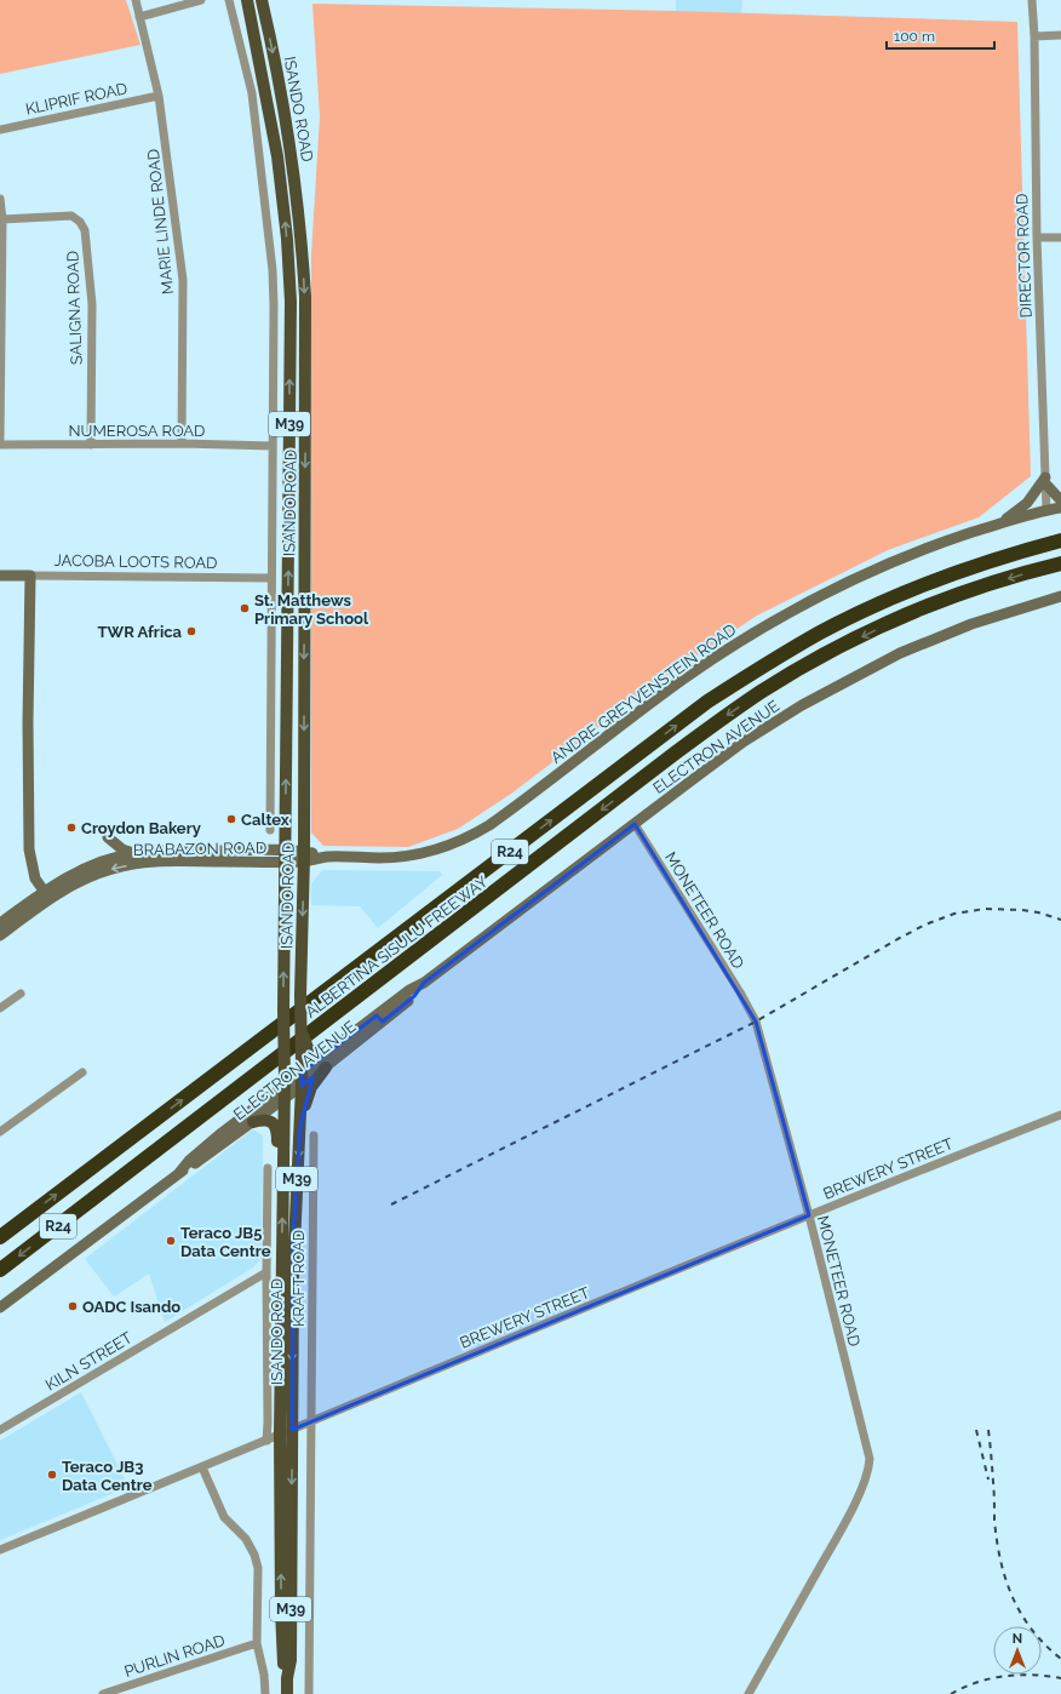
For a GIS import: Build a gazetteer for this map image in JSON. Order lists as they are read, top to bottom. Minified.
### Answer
{"streets":{"highway":["R24","ALBERTINA SISULU FREEWAY"],"main road":["ISANDO ROAD","M39","JACOBA LOOTS ROAD","ANDRE GREYVENSTEIN ROAD","ELECTRON AVENUE","BRABAZON ROAD"],"street":["KLIPRIF ROAD","MARIE LINDE ROAD","DIRECTOR ROAD","SALIGNA ROAD","NUMEROSA ROAD","MONETEER ROAD","BREWERY STREET","KRAFT ROAD","KILN STREET","PURLIN ROAD"]},"crossings":[["KLIPRIF ROAD","MARIE LINDE ROAD"],["ISANDO ROAD","NUMEROSA ROAD"],["ISANDO ROAD","JACOBA LOOTS ROAD"],["ISANDO ROAD","ANDRE GREYVENSTEIN ROAD"],["ISANDO ROAD","ELECTRON AVENUE"],["ISANDO ROAD","BRABAZON ROAD"],["ISANDO ROAD","BREWERY STREET"],["MARIE LINDE ROAD","NUMEROSA ROAD"],["DIRECTOR ROAD","ANDRE GREYVENSTEIN ROAD"],["SALIGNA ROAD","NUMEROSA ROAD"],["ANDRE GREYVENSTEIN ROAD","BRABAZON ROAD"],["ELECTRON AVENUE","MONETEER ROAD"],["MONETEER ROAD","BREWERY STREET"],["BREWERY STREET","KRAFT ROAD"]],"places":["St. Matthews Primary School","TWR Africa","Caltex","Croydon Bakery","Teraco JB5 Data Centre","OADC Isando","Teraco JB3 Data Centre"],"scale_bar":"100 m","north":"top"}
